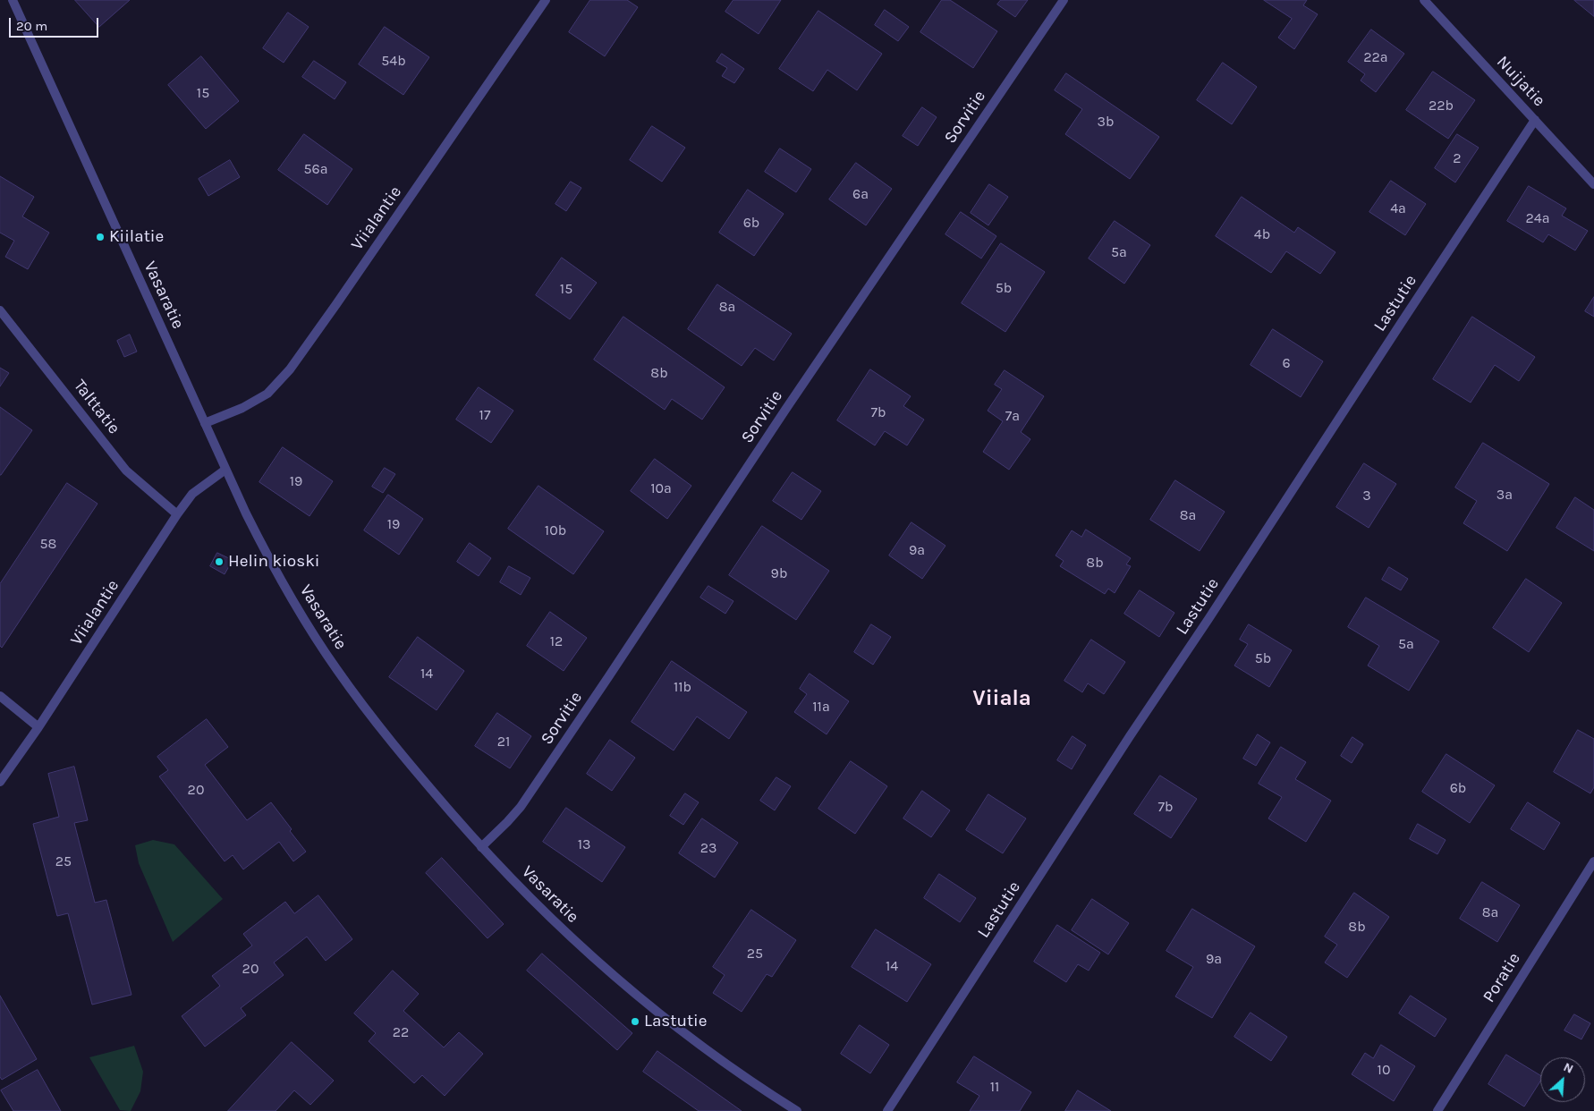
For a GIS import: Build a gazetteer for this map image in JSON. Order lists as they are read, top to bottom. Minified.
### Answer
{"streets":{"street":["Nuijatie","Sorvitie","Viialantie","Vasaratie","Lastutie","Talttatie","Poratie"]},"crossings":[["Nuijatie","Lastutie"],["Sorvitie","Vasaratie"],["Viialantie","Vasaratie"],["Viialantie","Talttatie"]],"districts":["Viiala"],"places":["Kiilatie","Helin kioski","Lastutie"],"house_numbers":["22a","54b","15","22b","3b","2","56a","6a","4a","24a","6b","4b","5a","5b","15","8a","6","8b","7b","17","7a","19","10a","3a","3","8a","19","10b","58","9a","8b","9b","12","5a","5b","14","11b","11a","21","6b","20","7b","13","23","25","8a","8b","25","9a","14","20","22","10","11"],"scale_bar":"20 m","north":"top right"}
